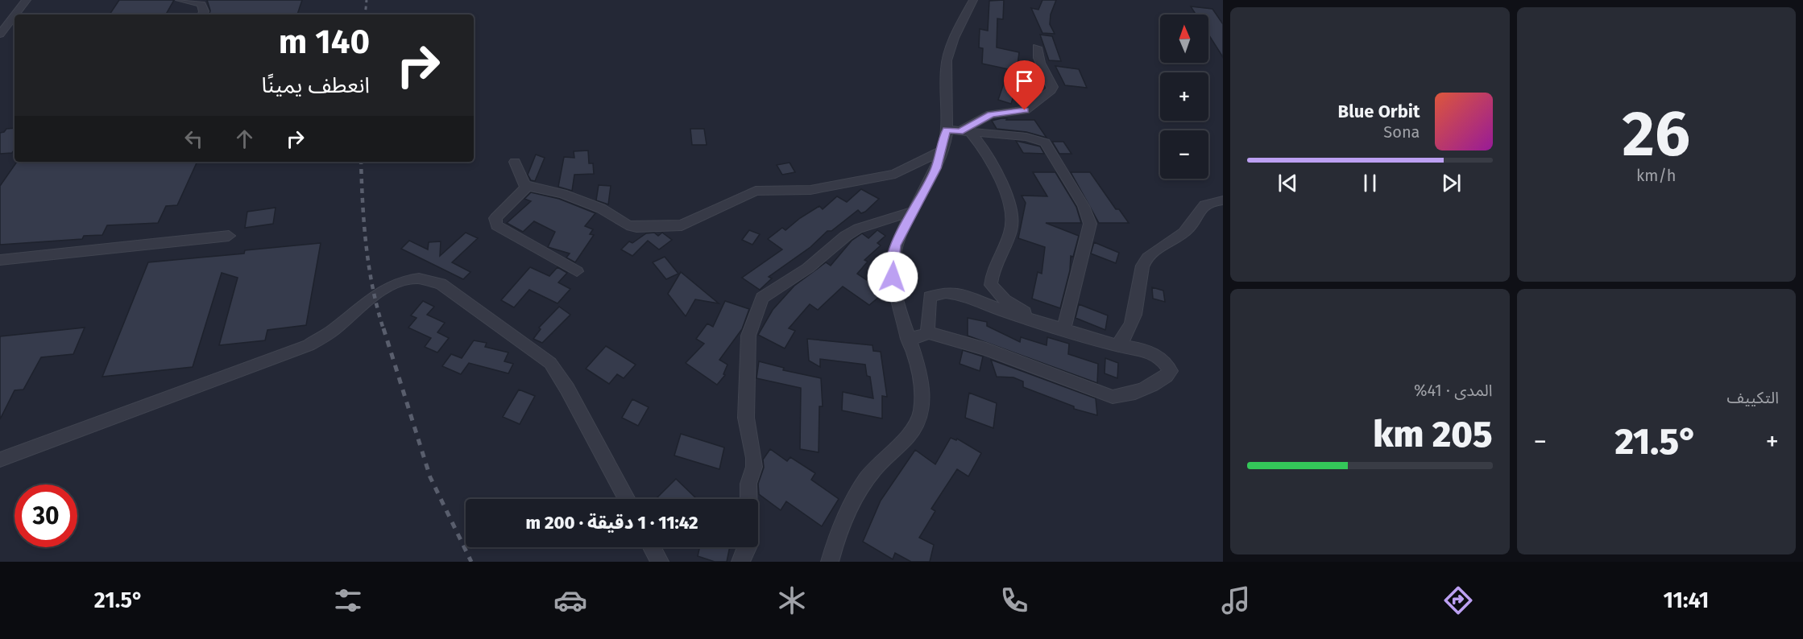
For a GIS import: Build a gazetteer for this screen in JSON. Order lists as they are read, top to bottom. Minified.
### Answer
{"north":"top","page":{"tile":[["26","km/h"],"التكييف",["المدى · 41%","205 km"]],"map_buttons":["+","−"],"turn":["140 m","انعطف يمينًا"],"song":["Blue Orbit","Sona"],"heat":["−","21.5°","+"],"limit":"30","trip":"11:42 · 1 دقيقة · 200 m","tabs":["11:41","21.5°"]}}
